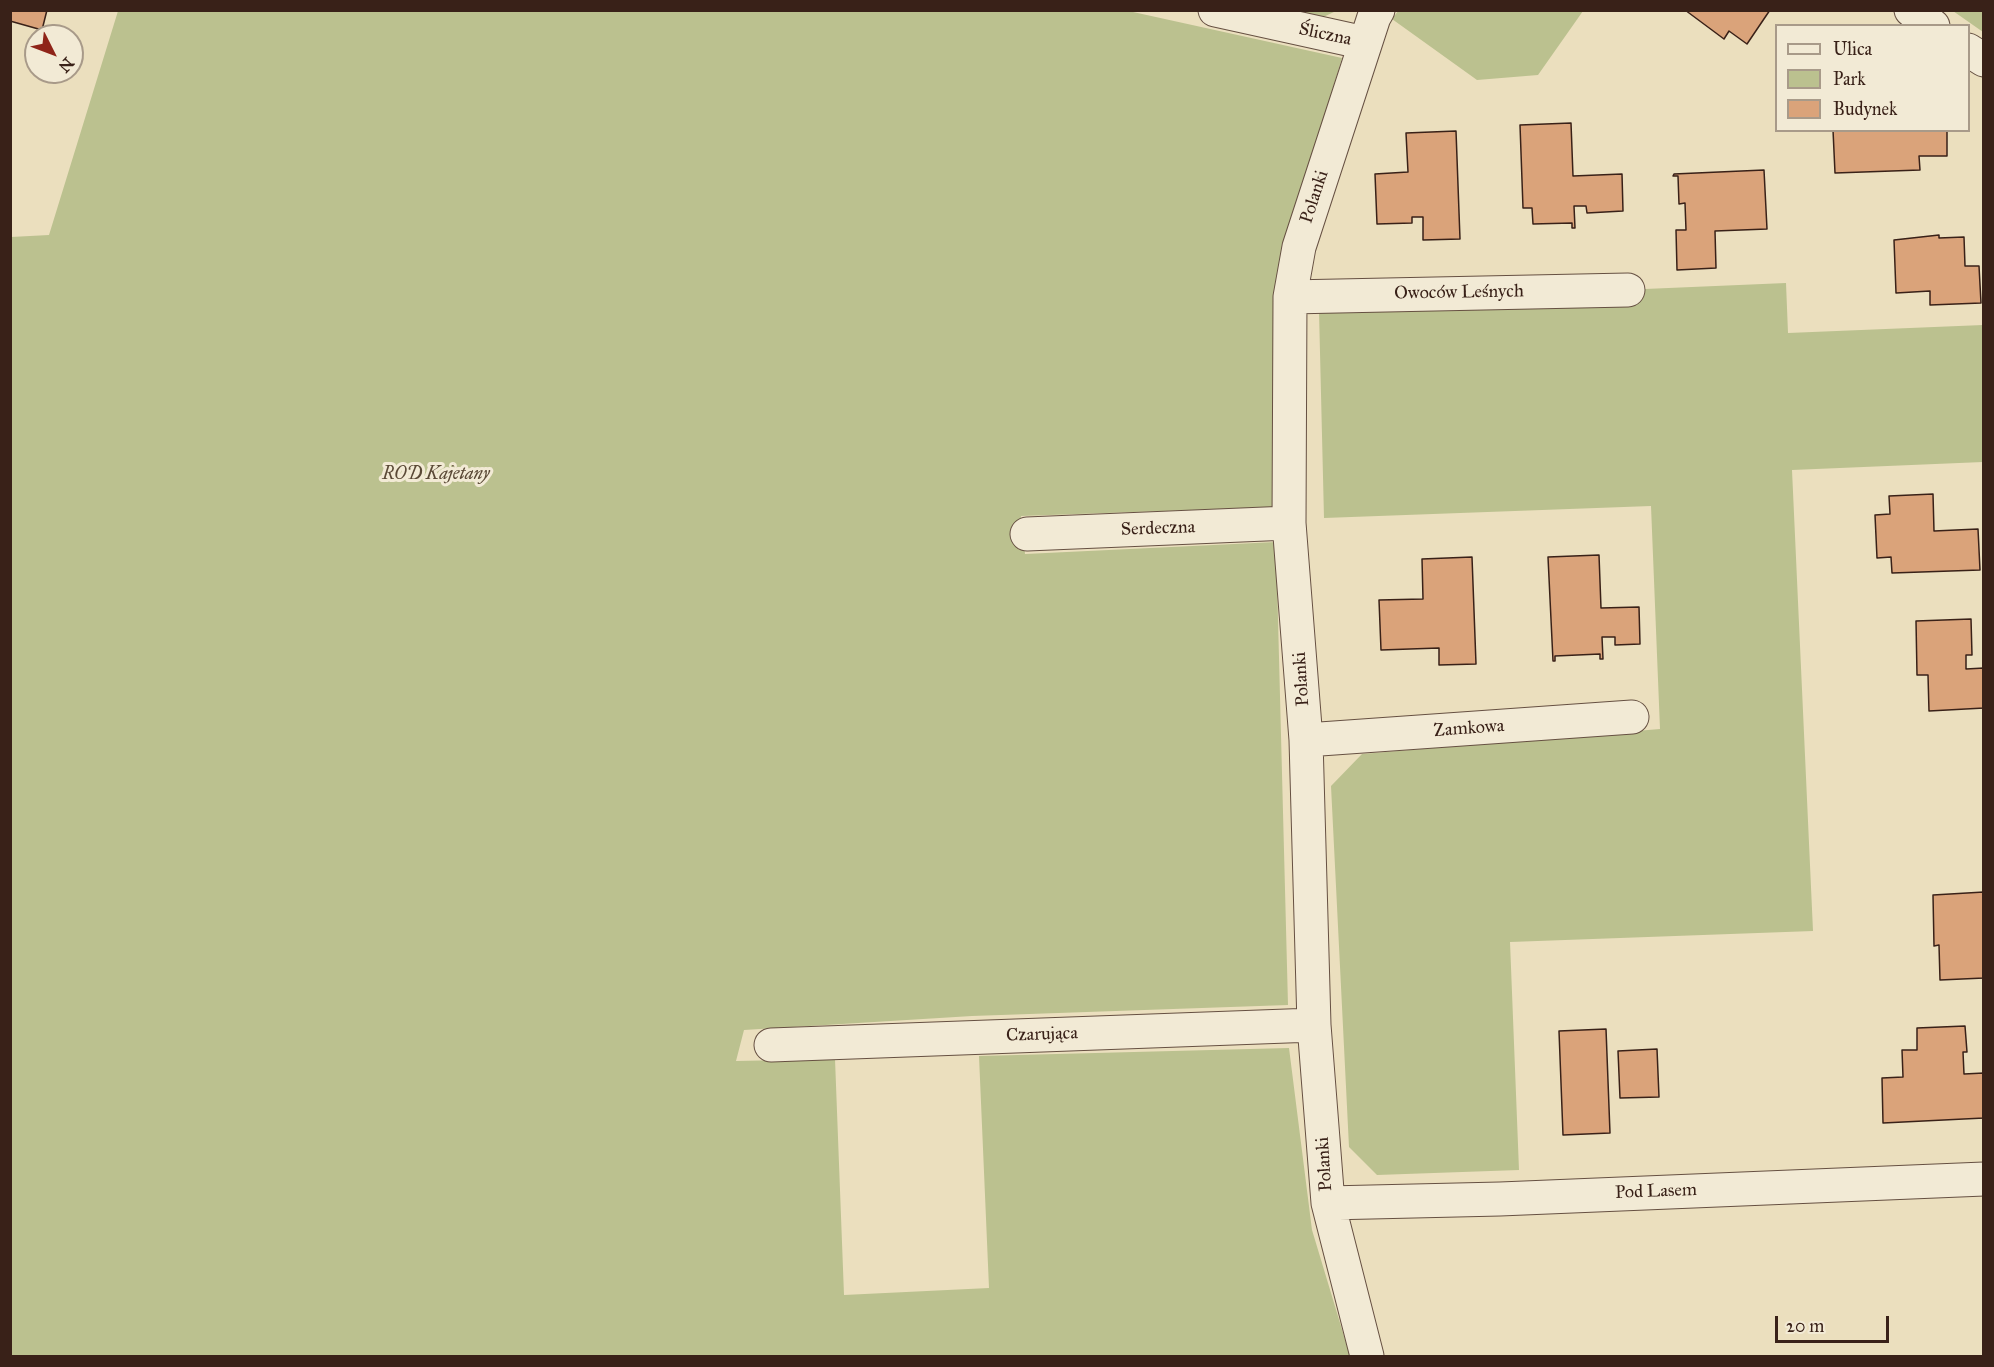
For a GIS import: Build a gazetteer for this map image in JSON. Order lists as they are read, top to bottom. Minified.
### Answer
{"streets":{"street":["Śliczna","Polanki","Owoców Leśnych","Serdeczna","Zamkowa","Czarująca","Pod Lasem"]},"crossings":[["Śliczna","Polanki"],["Polanki","Owoców Leśnych"],["Polanki","Serdeczna"],["Polanki","Zamkowa"],["Polanki","Czarująca"],["Polanki","Pod Lasem"]],"parks":["ROD Kajetany"],"legend":["Ulica","Park","Budynek"],"scale_bar":"20 m","north":"bottom right"}
